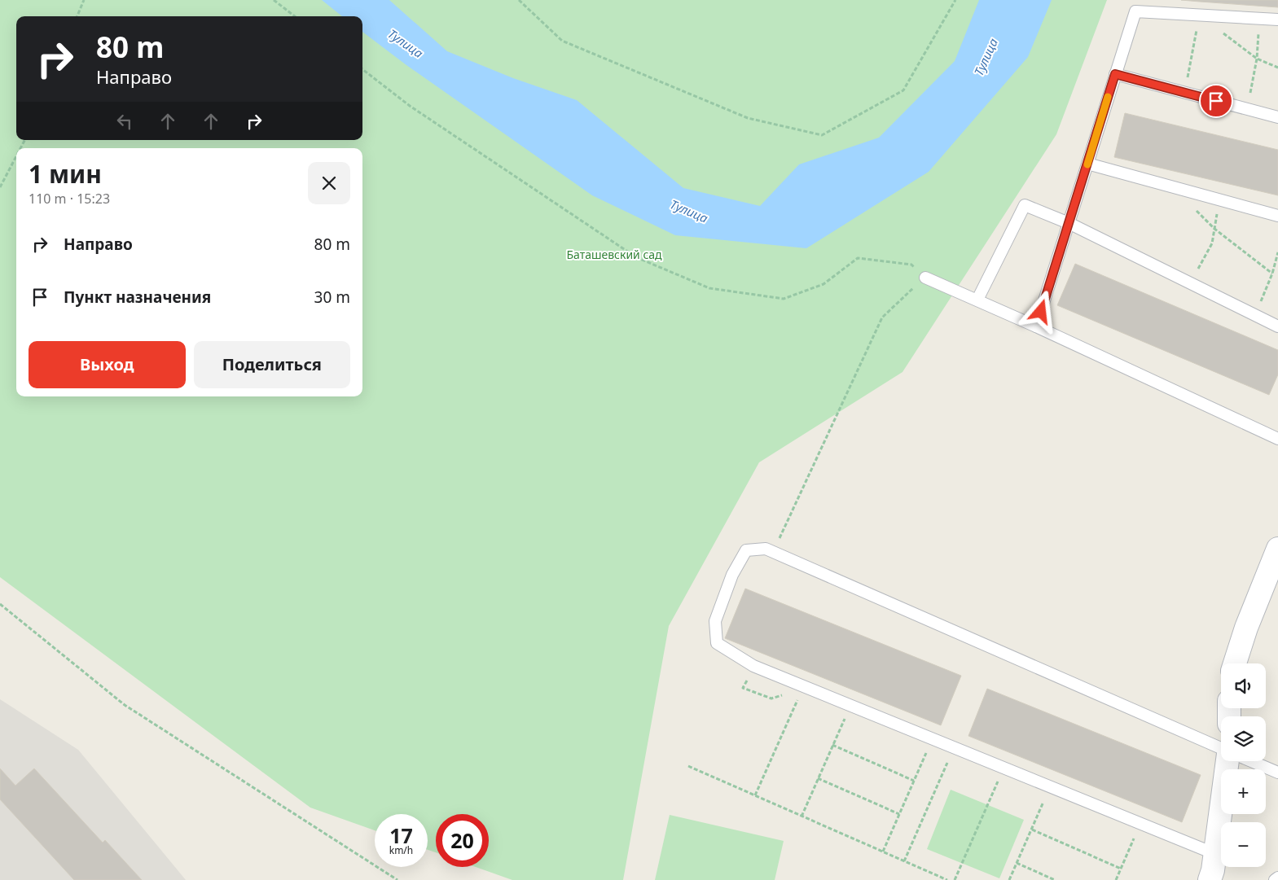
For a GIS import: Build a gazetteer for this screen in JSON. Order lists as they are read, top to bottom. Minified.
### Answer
{"water":["Тулица"],"parks":["Баташевский сад"],"page":{"turn":["80 m","Направо"],"heading":["1 мин","110 m · 15:23"],"list":[{"name":"Направо","value":"80 m"},{"name":"Пункт назначения","value":"30 m"}],"buttons":["Выход","Поделиться"],"map_buttons":["+","−"],"speed":"17 km/h","limit":"20"}}
